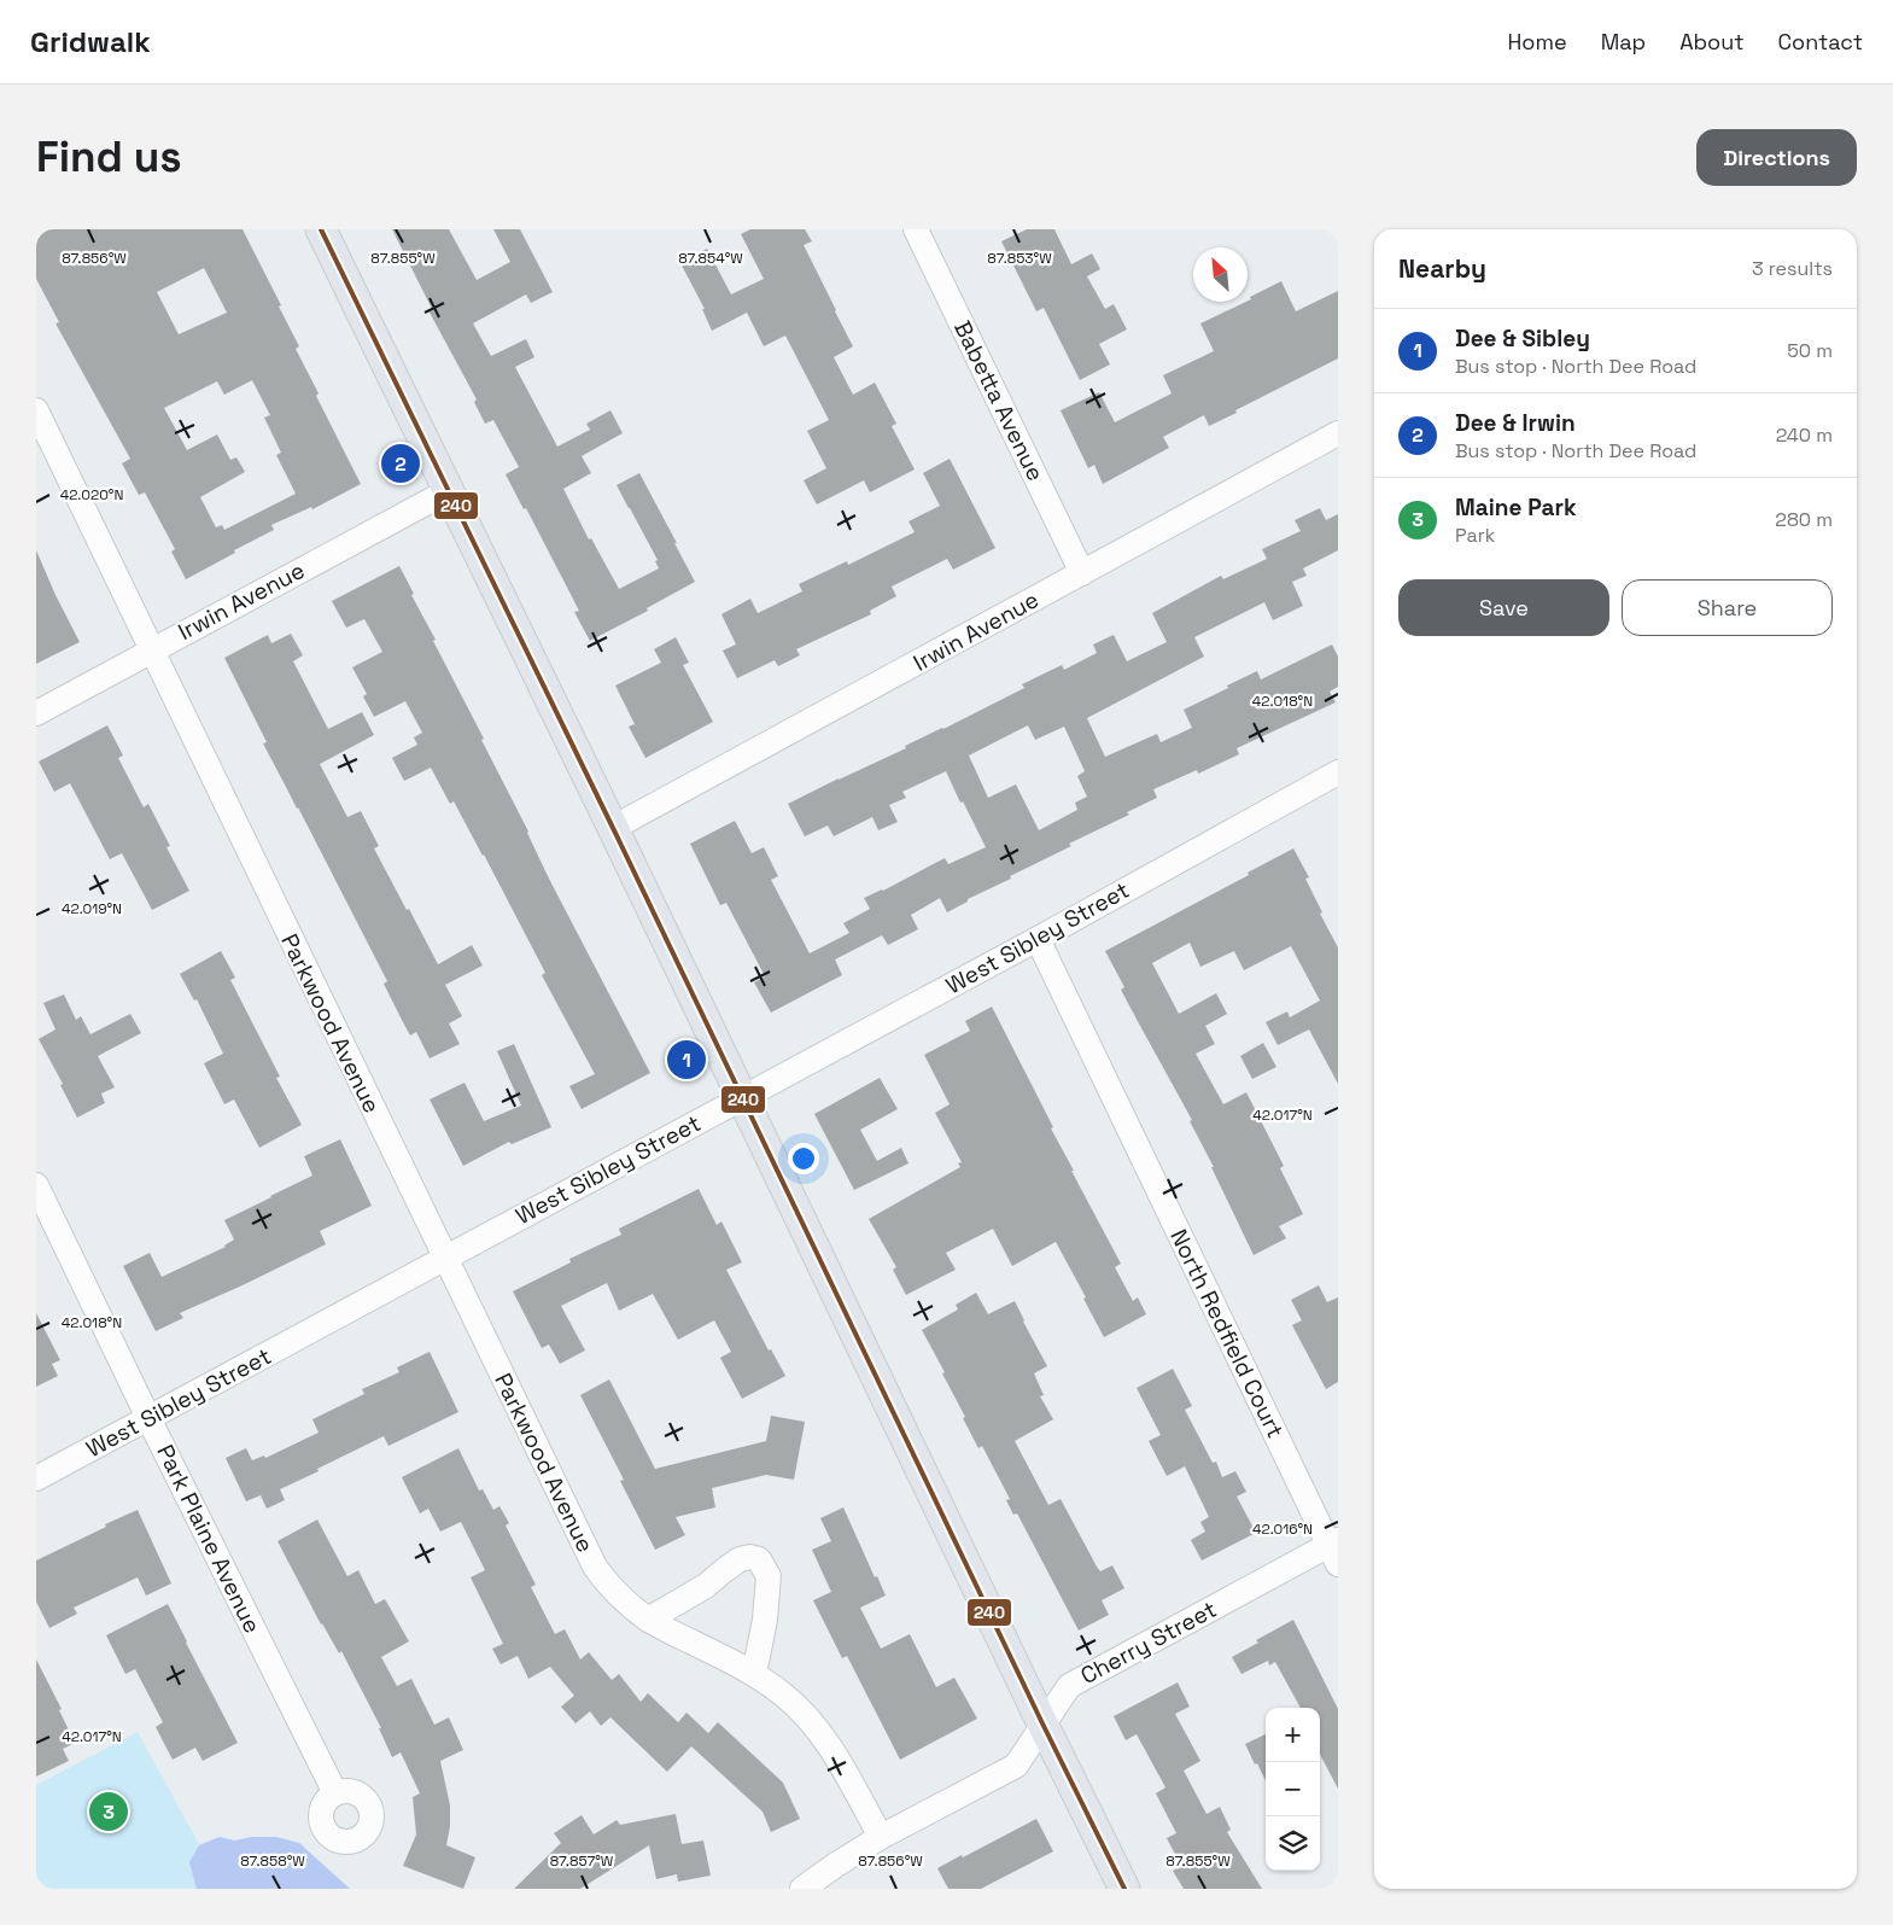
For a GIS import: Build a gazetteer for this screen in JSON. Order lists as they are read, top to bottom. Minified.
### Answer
{"streets":{"street":["Babetta Avenue","Irwin Avenue","West Sibley Street","Parkwood Avenue","North Redfield Court","Park Plaine Avenue","Cherry Street"]},"crossings":[["Babetta Avenue","Irwin Avenue"],["Irwin Avenue","Parkwood Avenue"],["West Sibley Street","Parkwood Avenue"],["West Sibley Street","North Redfield Court"],["West Sibley Street","Park Plaine Avenue"],["Parkwood Avenue","Cherry Street"],["North Redfield Court","Cherry Street"]],"lines":["transit line 240"],"north":"top left","page":{"header":"Gridwalk","nav":["Home","Map","About","Contact"],"buttons":["Directions",["Save","Share"]],"title":"Find us","heading":["Nearby","3 results"],"list":[{"mark":"1","name":"Dee & Sibley","note":"Bus stop · North Dee Road","value":"50 m"},{"mark":"2","name":"Dee & Irwin","note":"Bus stop · North Dee Road","value":"240 m"},{"mark":"3","name":"Maine Park","note":"Park","value":"280 m"}],"pins":["2","1","3"],"map_buttons":["+","−"]},"coordinates":["87.856°W","87.855°W","87.854°W","87.853°W","42.020°N","42.018°N","42.019°N","42.017°N","42.016°N","87.858°W","87.857°W"]}
